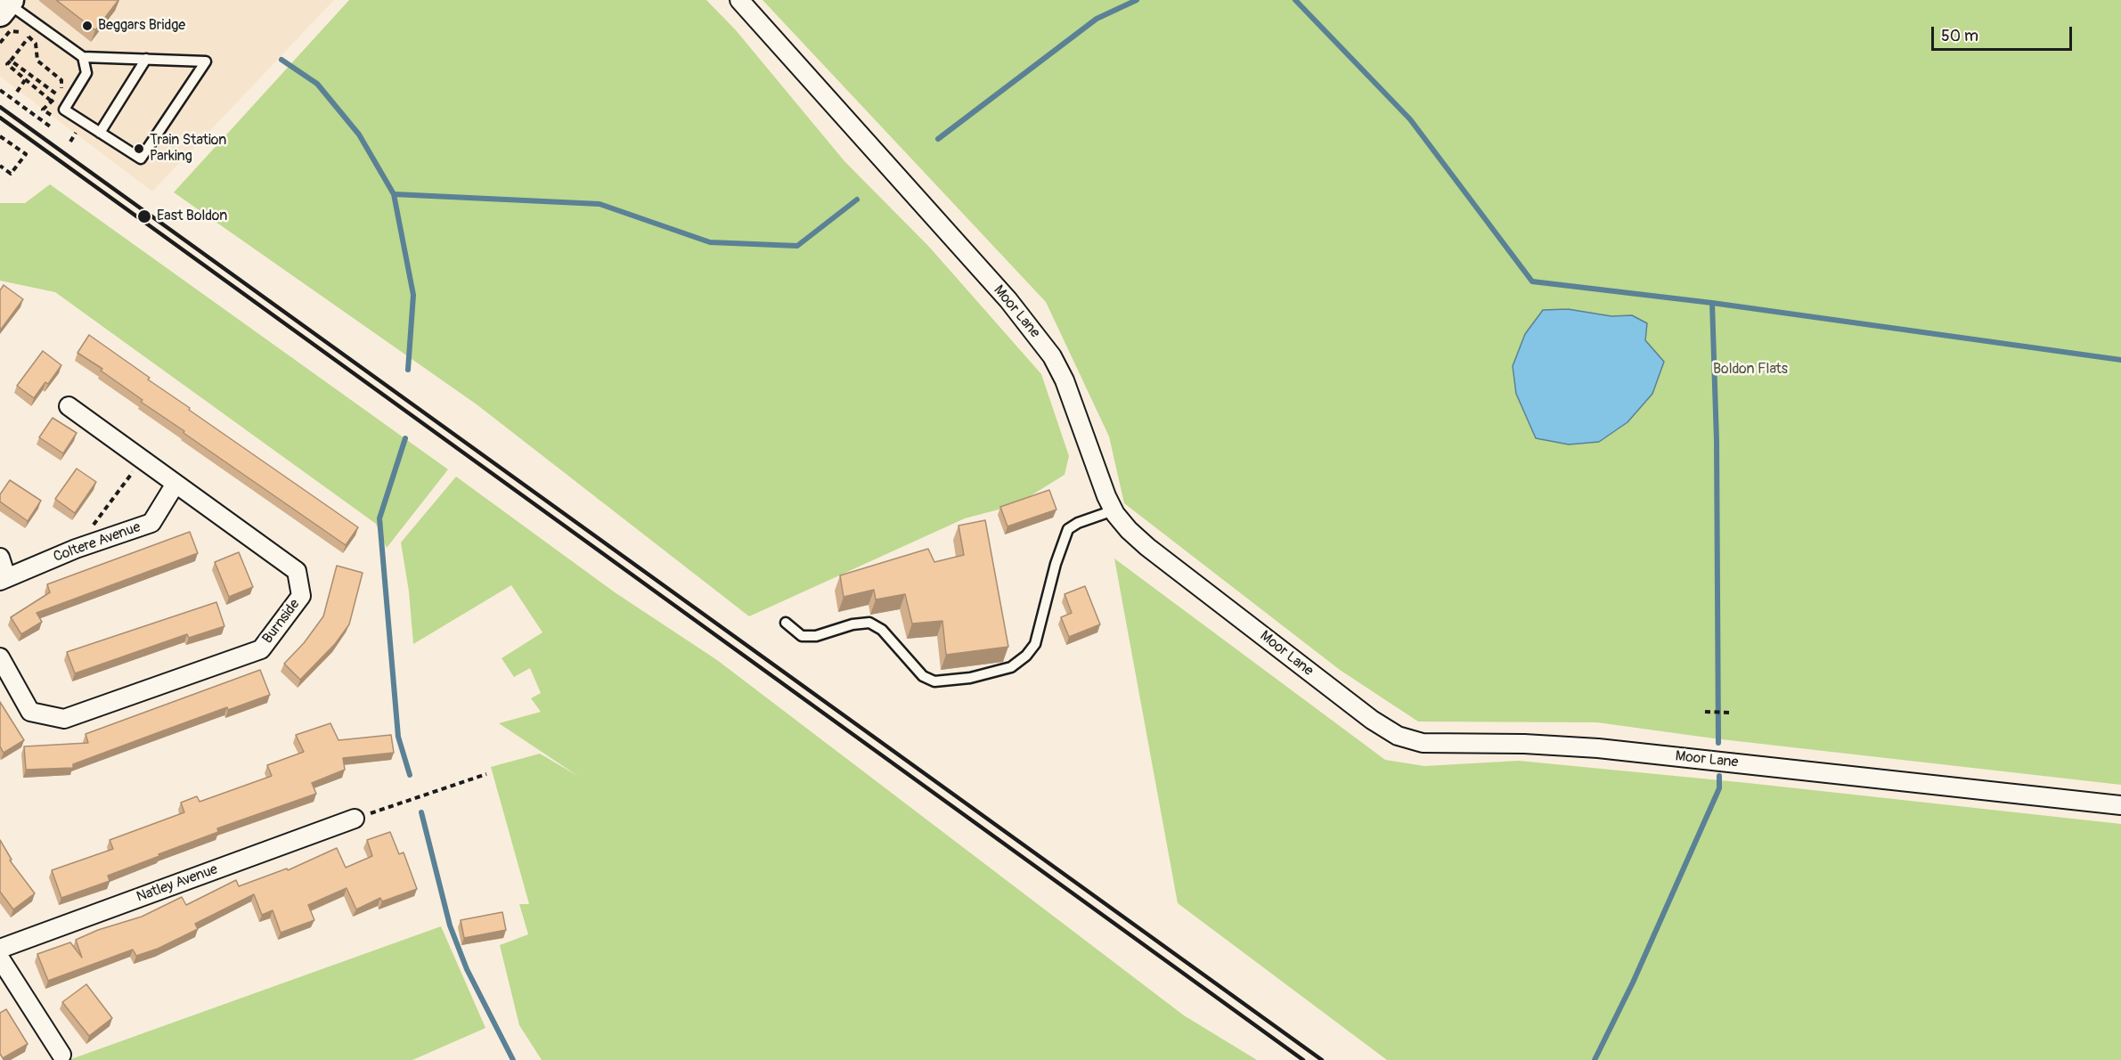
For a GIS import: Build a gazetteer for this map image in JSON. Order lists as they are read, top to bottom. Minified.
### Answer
{"streets":{"street":["Moor Lane","Coltere Avenue","Burnside","Natley Avenue"]},"crossings":[["Coltere Avenue","Burnside"]],"parks":["Boldon Flats"],"places":["Beggars Bridge","Train Station Parking","East Boldon"],"scale_bar":"50 m"}
